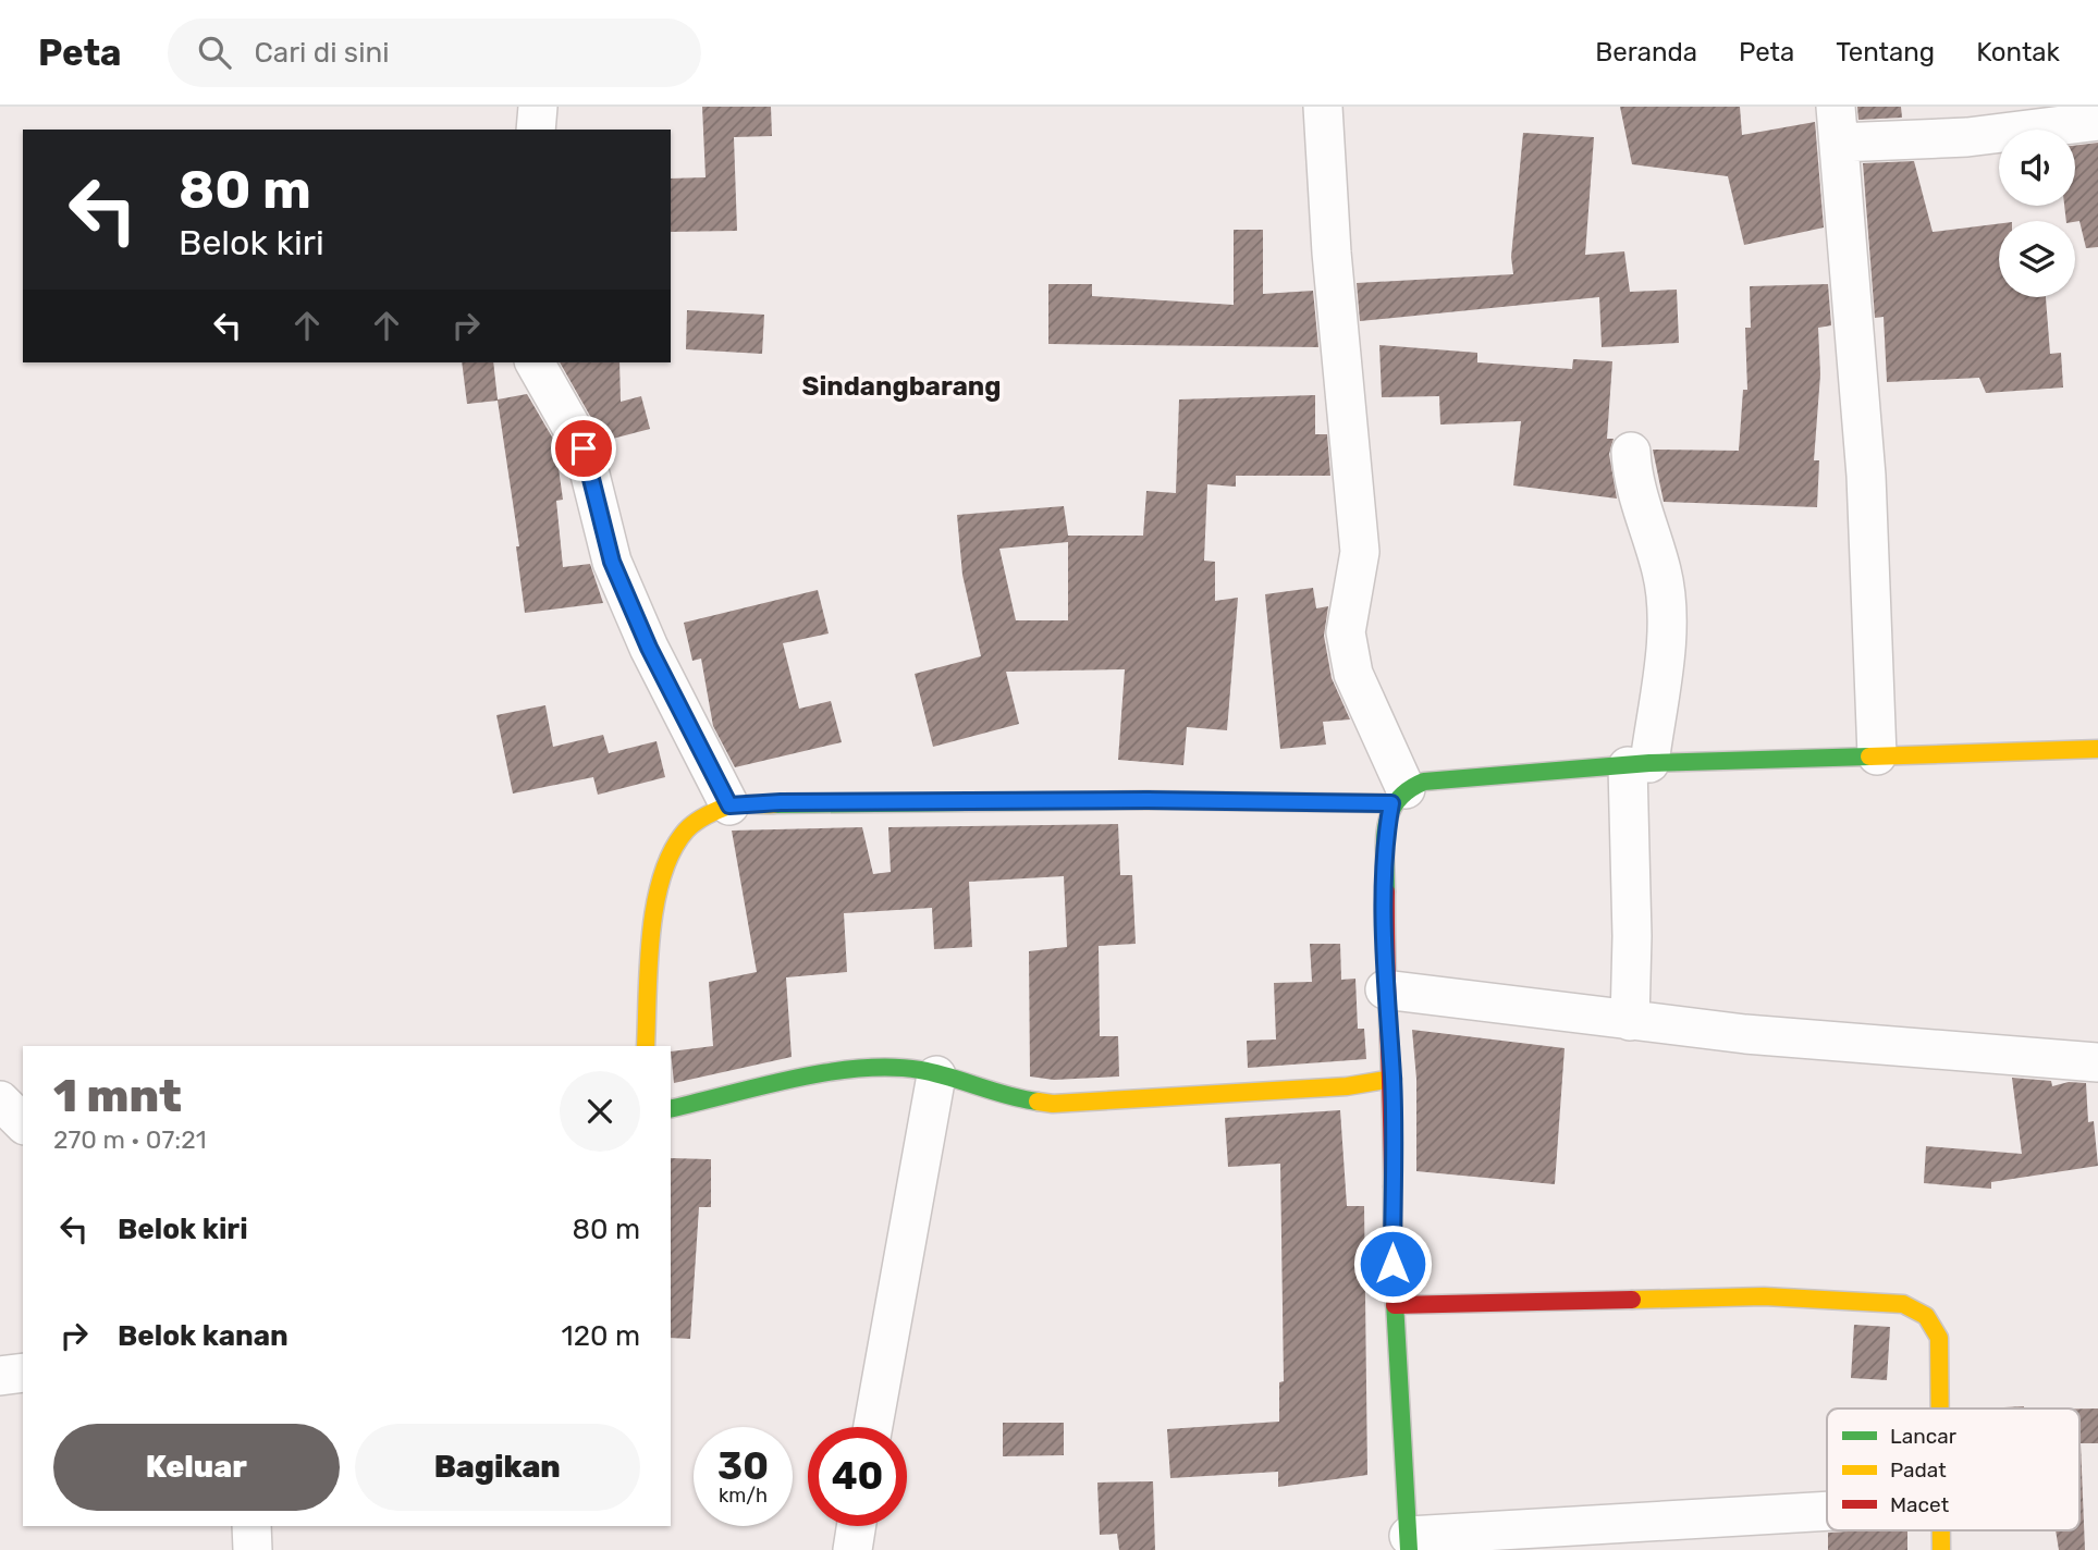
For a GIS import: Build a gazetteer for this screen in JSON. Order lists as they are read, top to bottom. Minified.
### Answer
{"districts":["Sindangbarang"],"legend":["Lancar","Padat","Macet"],"page":{"header":"Peta","search":"Cari di sini","nav":["Beranda","Peta","Tentang","Kontak"],"turn":["80 m","Belok kiri"],"heading":["1 mnt","270 m · 07:21"],"list":[{"name":"Belok kiri","value":"80 m"},{"name":"Belok kanan","value":"120 m"}],"buttons":["Keluar","Bagikan"],"speed":"30 km/h","limit":"40"}}
